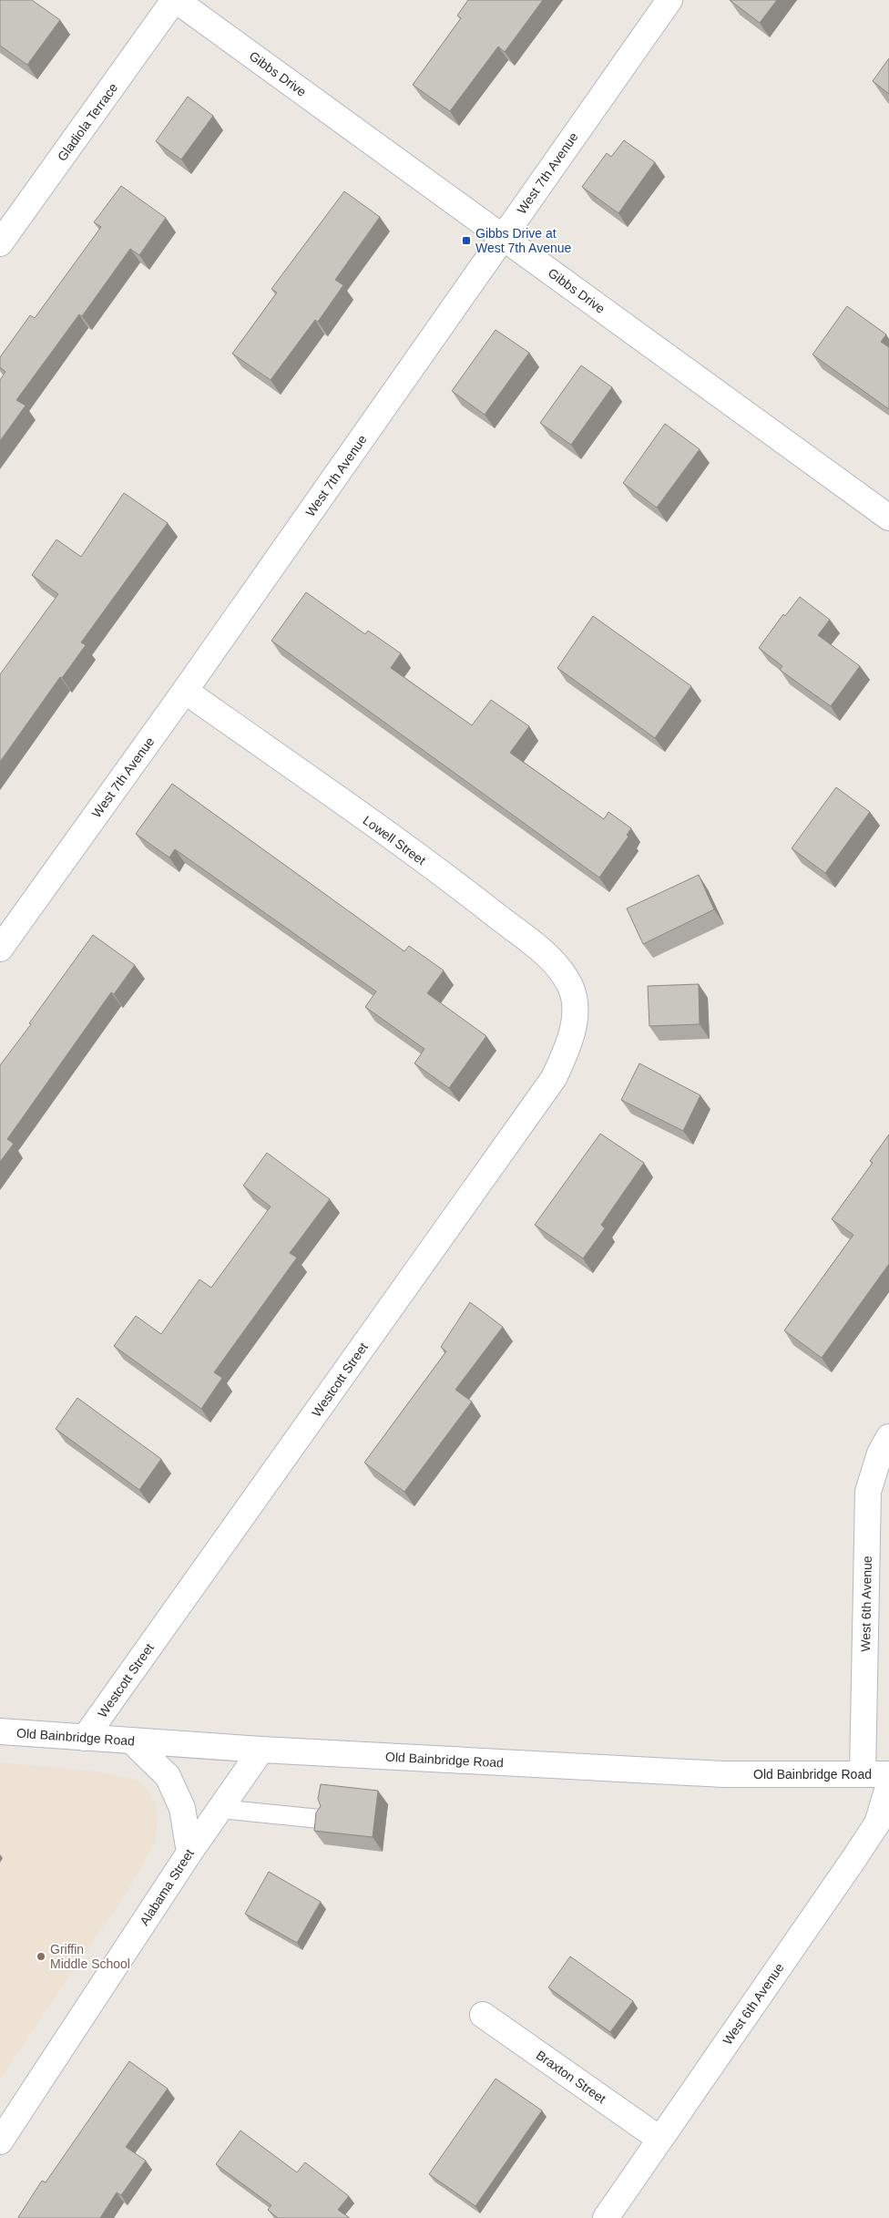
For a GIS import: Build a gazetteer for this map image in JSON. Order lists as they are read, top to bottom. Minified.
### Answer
{"streets":{"street":["Gibbs Drive","Gladiola Terrace","West 7th Avenue","Lowell Street","Westcott Street","West 6th Avenue","Old Bainbridge Road","Alabama Street","Braxton Street"]},"crossings":[["Gibbs Drive","Gladiola Terrace"],["Gibbs Drive","West 7th Avenue"],["West 7th Avenue","Lowell Street"],["Lowell Street","Westcott Street"],["Westcott Street","Old Bainbridge Road"],["West 6th Avenue","Old Bainbridge Road"],["West 6th Avenue","Braxton Street"],["Old Bainbridge Road","Alabama Street"]],"places":{"transit":["Gibbs Drive at West 7th Avenue"],"other":["Griffin Middle School"]}}
